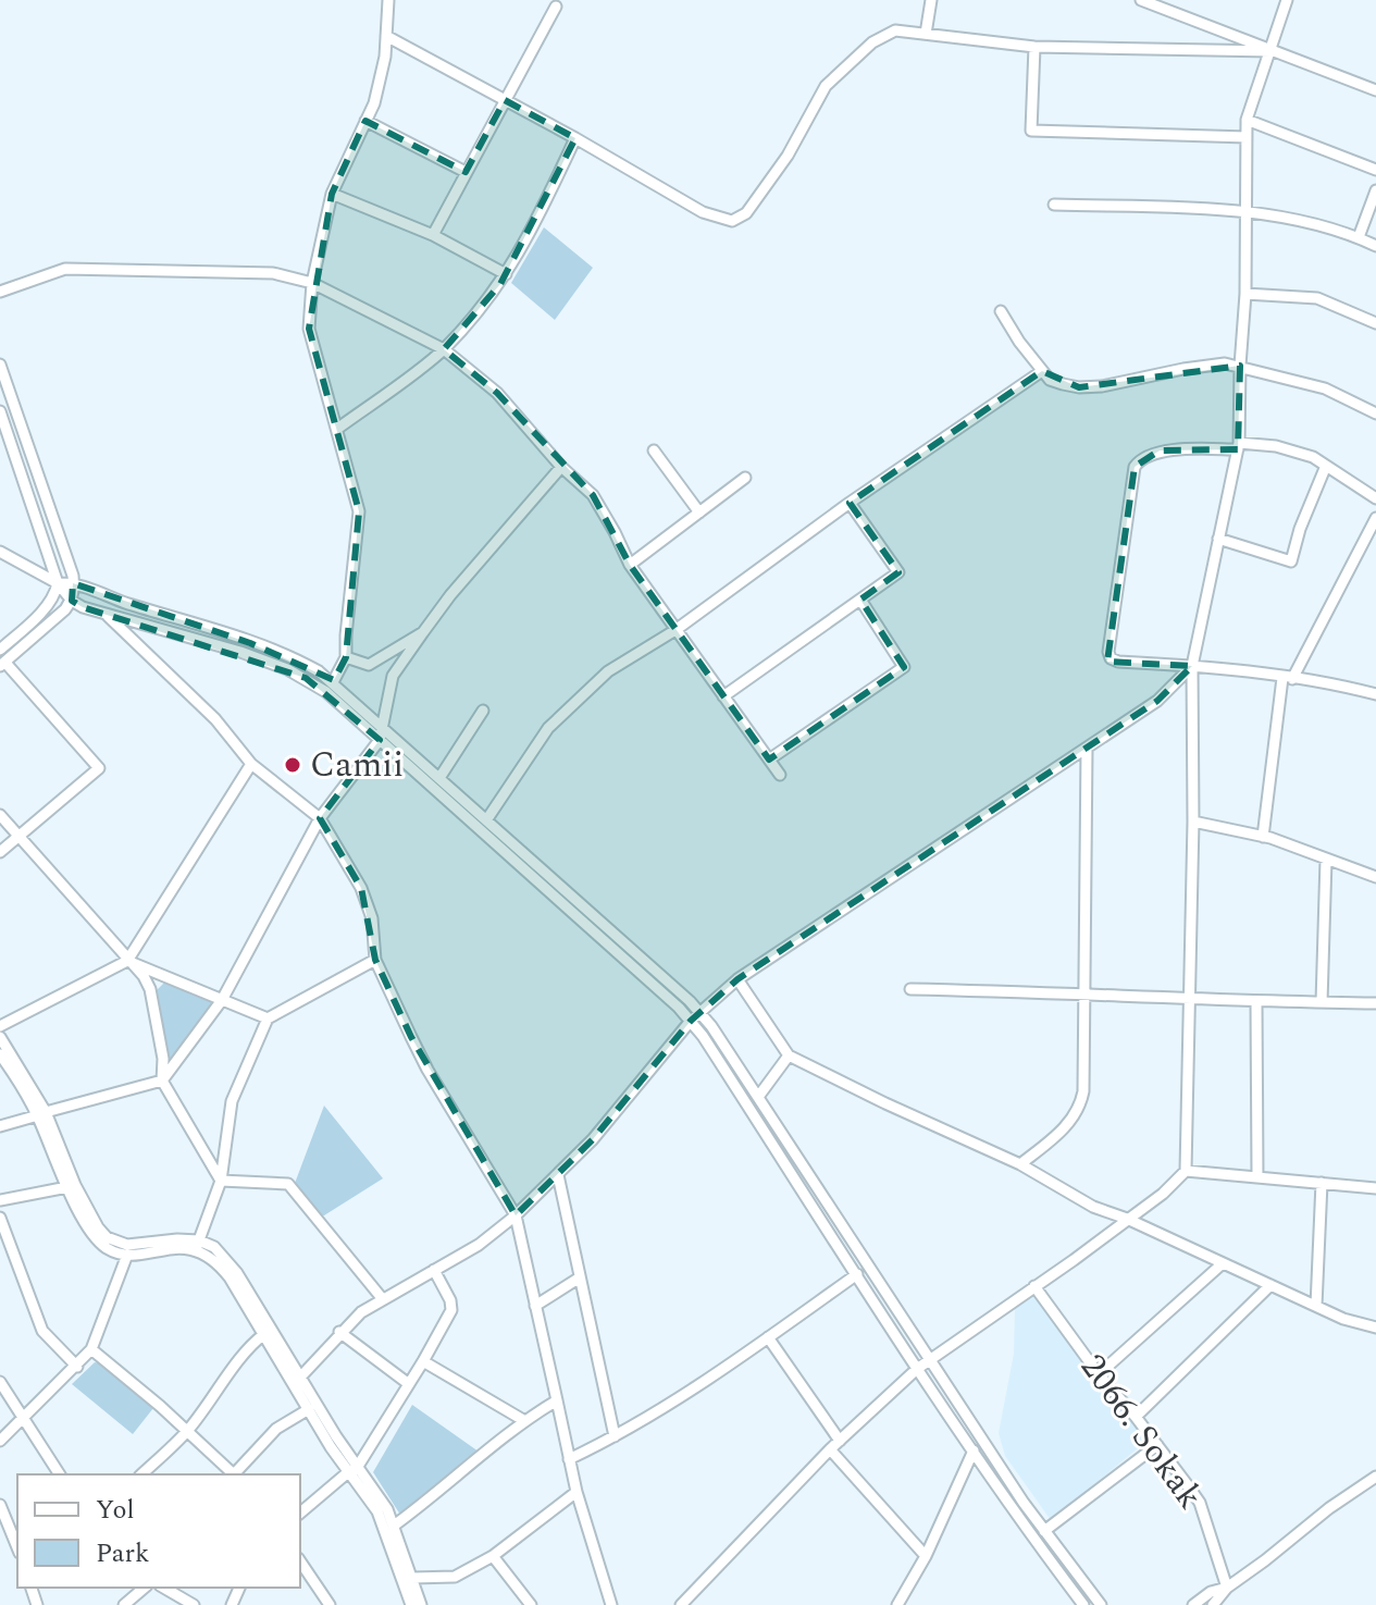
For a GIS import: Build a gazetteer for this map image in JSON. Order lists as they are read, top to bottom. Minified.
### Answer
{"streets":{"street":["2066. Sokak"]},"places":["Camii"],"legend":["Yol","Park"]}
